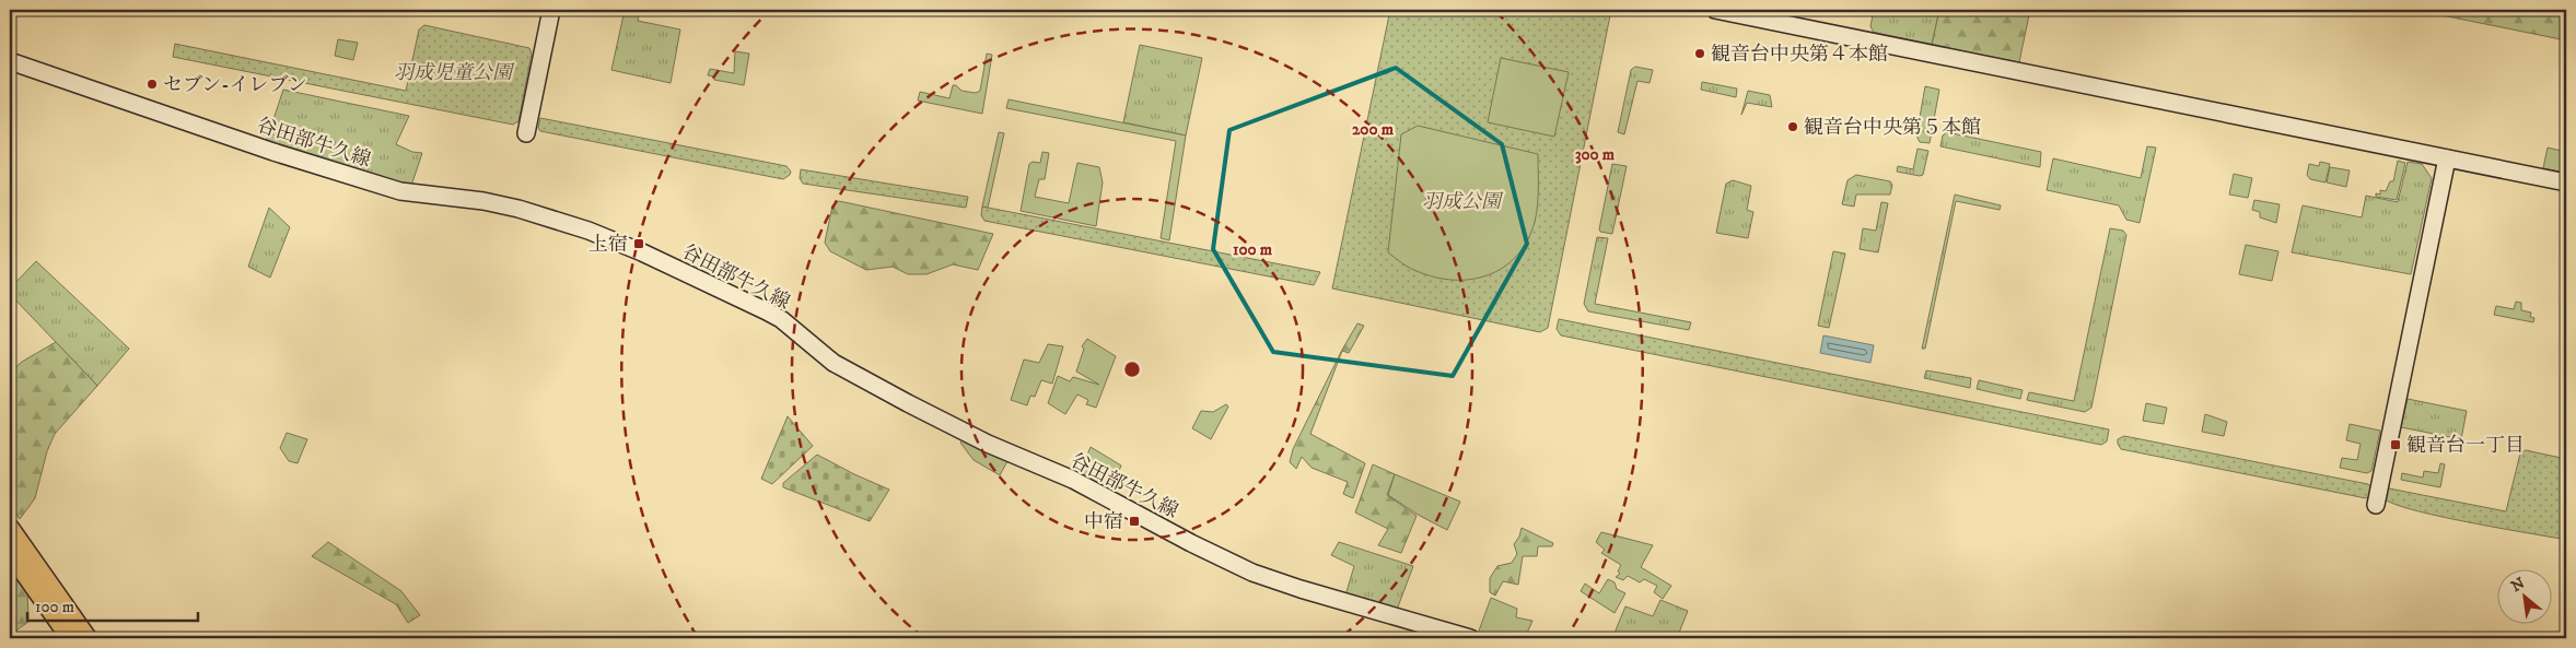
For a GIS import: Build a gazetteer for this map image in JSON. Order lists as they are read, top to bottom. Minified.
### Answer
{"streets":{"main road":["谷田部牛久線"]},"parks":["羽成児童公園","羽成公園"],"places":{"other":["観音台中央第４本館","セブン-イレブン","観音台中央第５本館"],"transit":["上宿","観音台一丁目","中宿"]},"scale_bar":"100 m","north":"top left","rings":["200 m","300 m","100 m"]}
